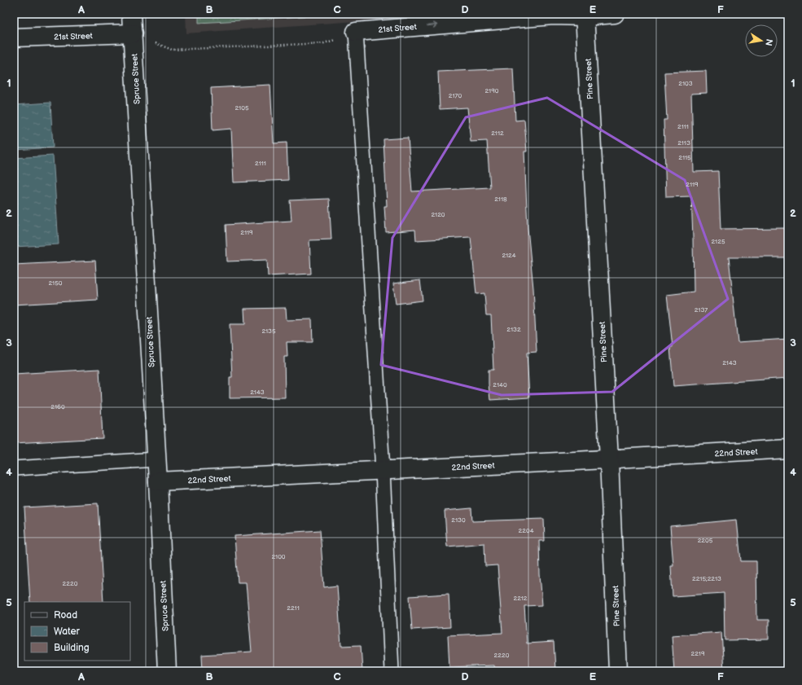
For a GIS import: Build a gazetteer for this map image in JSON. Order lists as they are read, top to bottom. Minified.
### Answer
{"streets":{"street":["21st Street","Spruce Street","Pine Street","22nd Street"]},"crossings":[["21st Street","Spruce Street"],["21st Street","Pine Street"],["Spruce Street","22nd Street"],["Pine Street","22nd Street"]],"one_way":["21st Street"],"house_numbers":["2103","2190","2170","2105","2111","2112","2113","2115","2111","2119","2118","2120","2119","2125","2124","2150","2137","2132","2135","2143","2140","2143","2160","2130","2204","2205","2100","2215;2213","2220","2212","2211","2219","2220"],"legend":["Road","Water","Building"],"north":"right","grid":{"columns":["A","B","C","D","E","F"],"rows":["1","2","3","4","5"]}}
